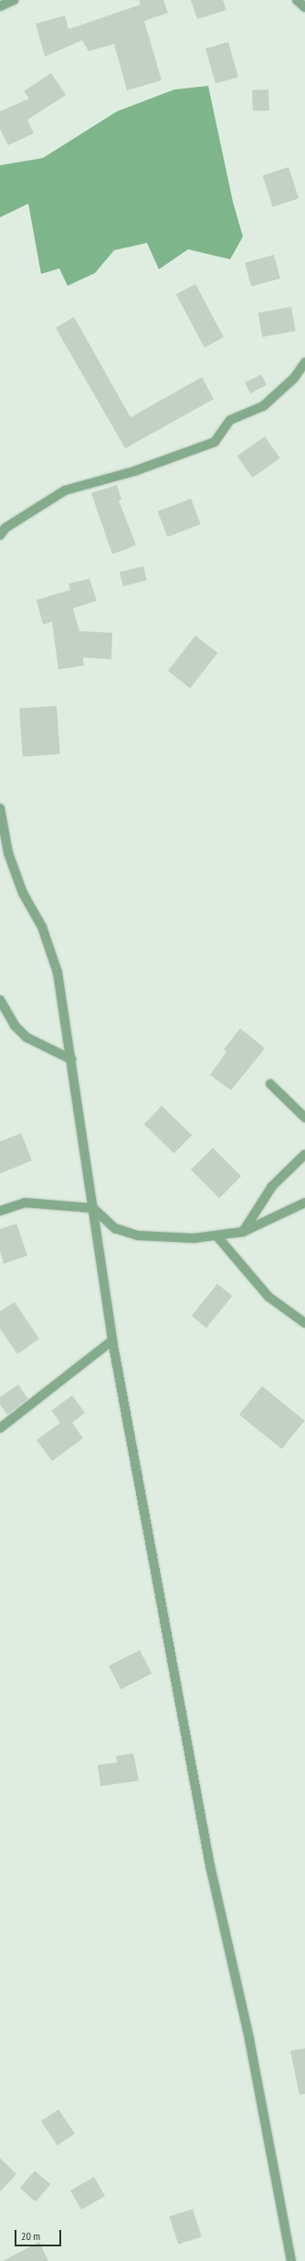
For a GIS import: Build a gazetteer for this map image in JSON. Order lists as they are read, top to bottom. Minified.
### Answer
{"scale_bar":"20 m"}
